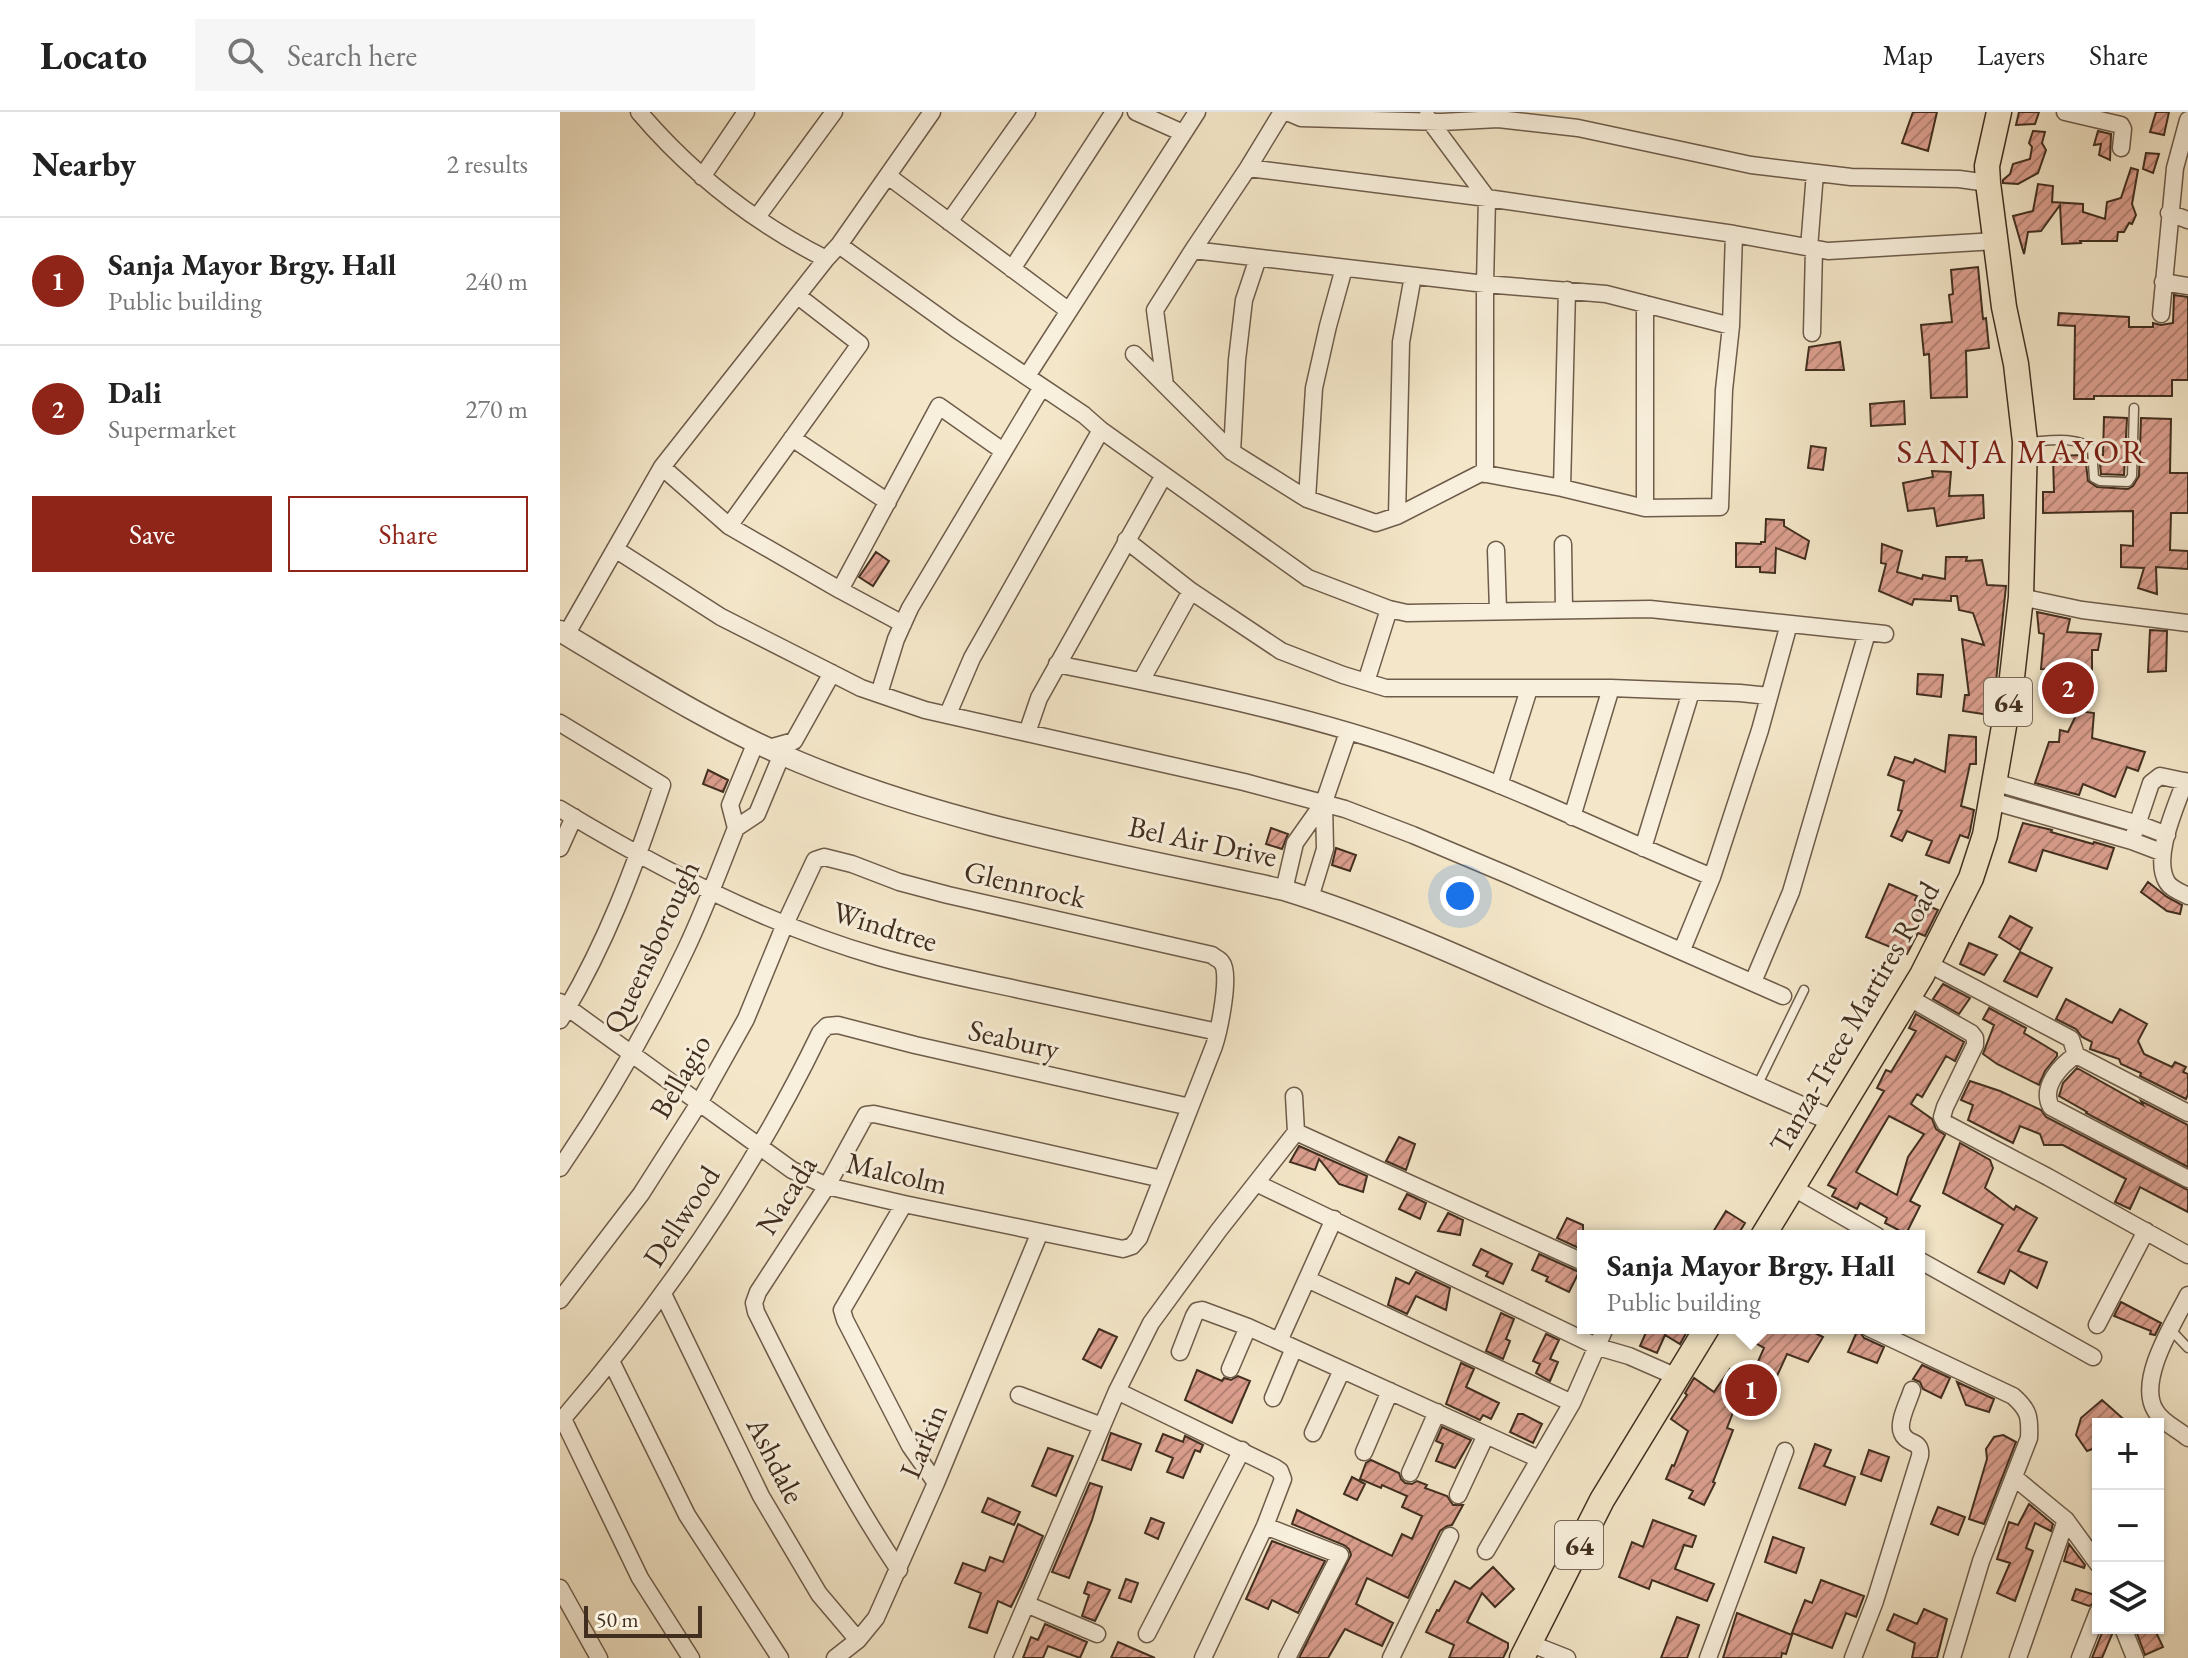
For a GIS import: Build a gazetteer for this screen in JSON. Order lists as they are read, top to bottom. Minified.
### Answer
{"streets":{"main road":["64","Tanza-Trece Martires Road"],"street":["Bel Air Drive","Glennrock","Windtree","Queensborough","Seabury","Bellagio","Malcolm","Nacada","Dellwood","Larkin","Ashdale"]},"crossings":[["Bel Air Drive","Tanza-Trece Martires Road"],["Glennrock","Windtree"],["Glennrock","Bellagio"],["Windtree","Queensborough"],["Windtree","Bellagio"],["Queensborough","Malcolm"],["Seabury","Dellwood"],["Bellagio","Malcolm"],["Malcolm","Nacada"],["Malcolm","Dellwood"],["Malcolm","Larkin"],["Nacada","Larkin"],["Dellwood","Ashdale"],["Larkin","Ashdale"]],"districts":["SANJA MAYOR"],"scale_bar":"50 m","page":{"header":"Locato","search":"Search here","nav":["Map","Layers","Share"],"heading":["Nearby","2 results"],"list":[{"mark":"1","name":"Sanja Mayor Brgy. Hall","note":"Public building","value":"240 m"},{"mark":"2","name":"Dali","note":"Supermarket","value":"270 m"}],"buttons":["Save","Share"],"pins":["2","1"],"popup":["Sanja Mayor Brgy. Hall","Public building"],"map_buttons":["+","−"],"scale":"50 m"}}
